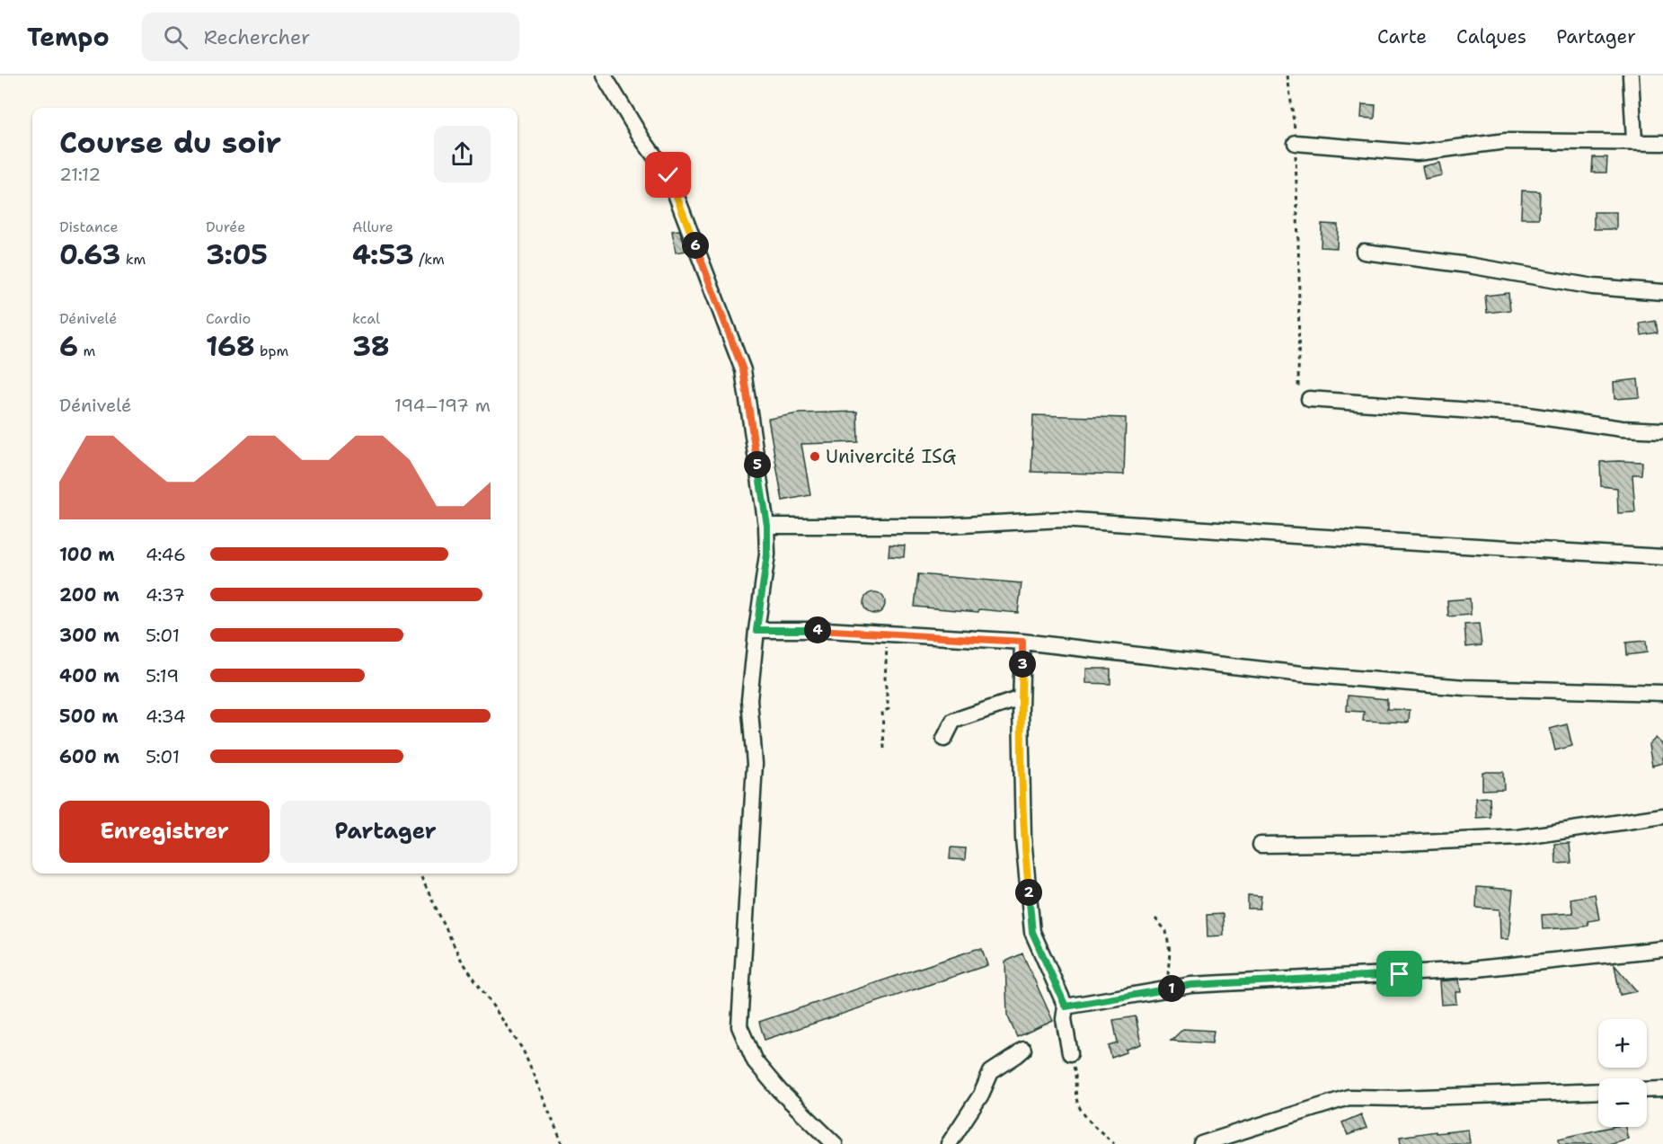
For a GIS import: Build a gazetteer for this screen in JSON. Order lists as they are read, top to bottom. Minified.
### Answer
{"places":["Univercité ISG"],"page":{"header":"Tempo","search":"Rechercher","nav":["Carte","Calques","Partager"],"heading":["Course du soir","21:12"],"stats":[["Distance","0.63 km"],["Durée","3:05"],["Allure","4:53 /km"],["Dénivelé","6 m"],["Cardio","168 bpm"],["kcal","38"]],"pins":["6","5","4","3","2","1"],"chart":["Dénivelé","194–197 m"],"list":[{"name":"100 m","note":"4:46"},{"name":"200 m","note":"4:37"},{"name":"300 m","note":"5:01"},{"name":"400 m","note":"5:19"},{"name":"500 m","note":"4:34"},{"name":"600 m","note":"5:01"}],"buttons":["Enregistrer","Partager"],"map_buttons":["+","−"]}}
